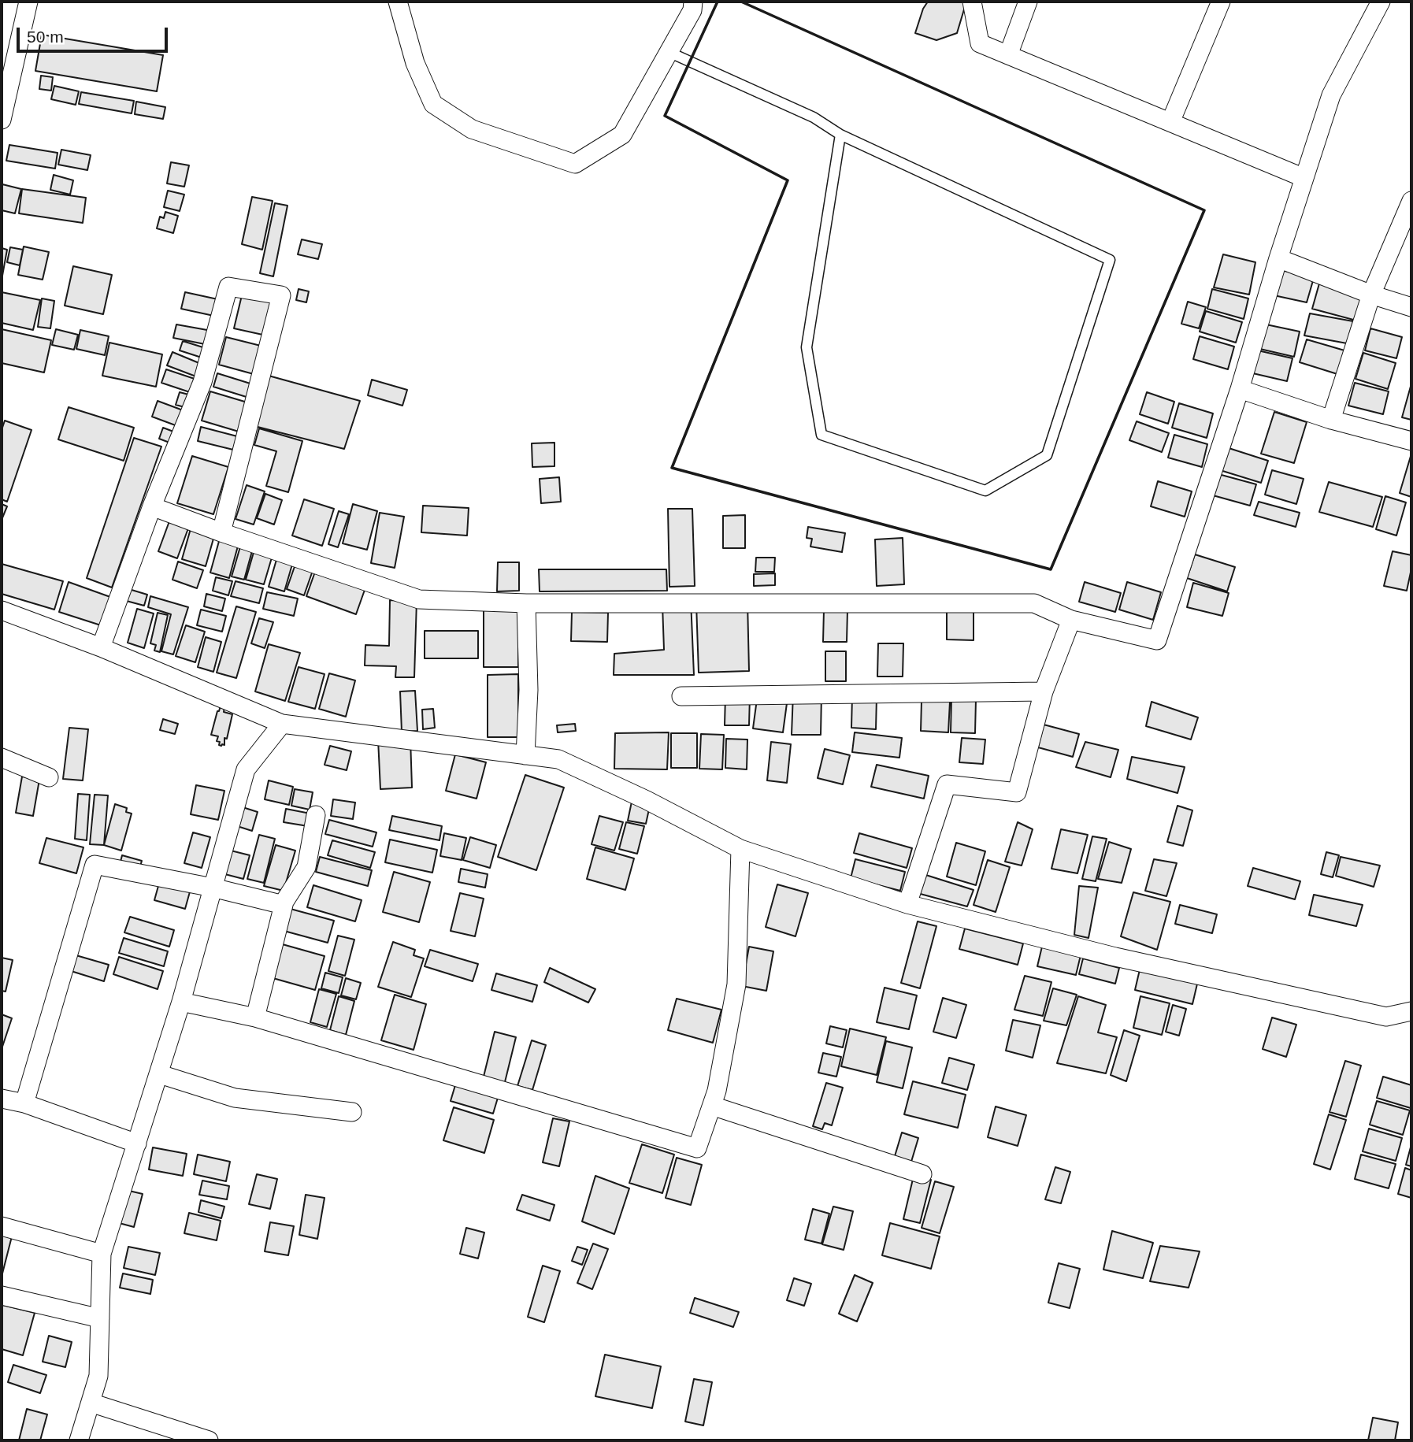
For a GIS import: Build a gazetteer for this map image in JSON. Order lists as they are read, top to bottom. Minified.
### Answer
{"scale_bar":"50 m"}
